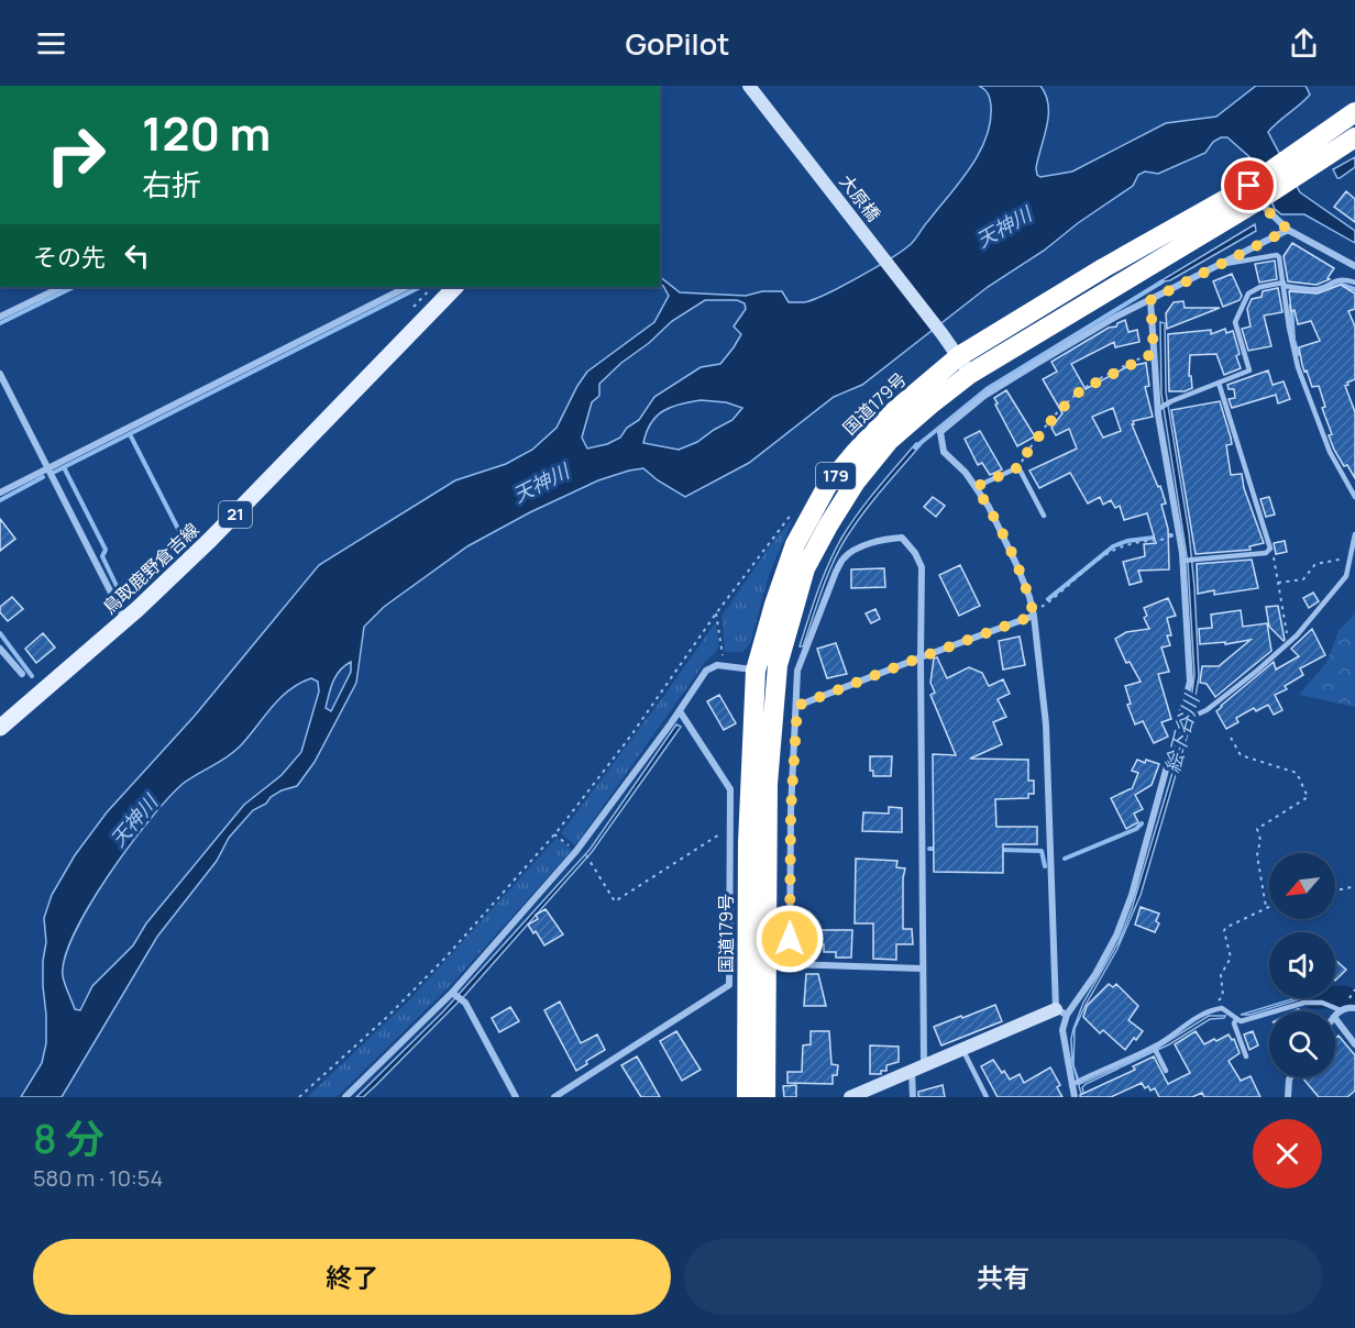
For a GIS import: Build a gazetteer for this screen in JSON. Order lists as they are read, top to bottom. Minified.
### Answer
{"streets":{"highway":["国道179号","179"],"main road":["21","鳥取鹿野倉吉線"],"street":["大原橋"]},"crossings":[["大原橋","国道179号"]],"water":["天神川","絵下谷川"],"north":"bottom left","page":{"header":"GoPilot","turn":["120 m","右折"],"then":"その先","heading":["8 分","580 m · 10:54"],"buttons":["終了","共有"]}}
